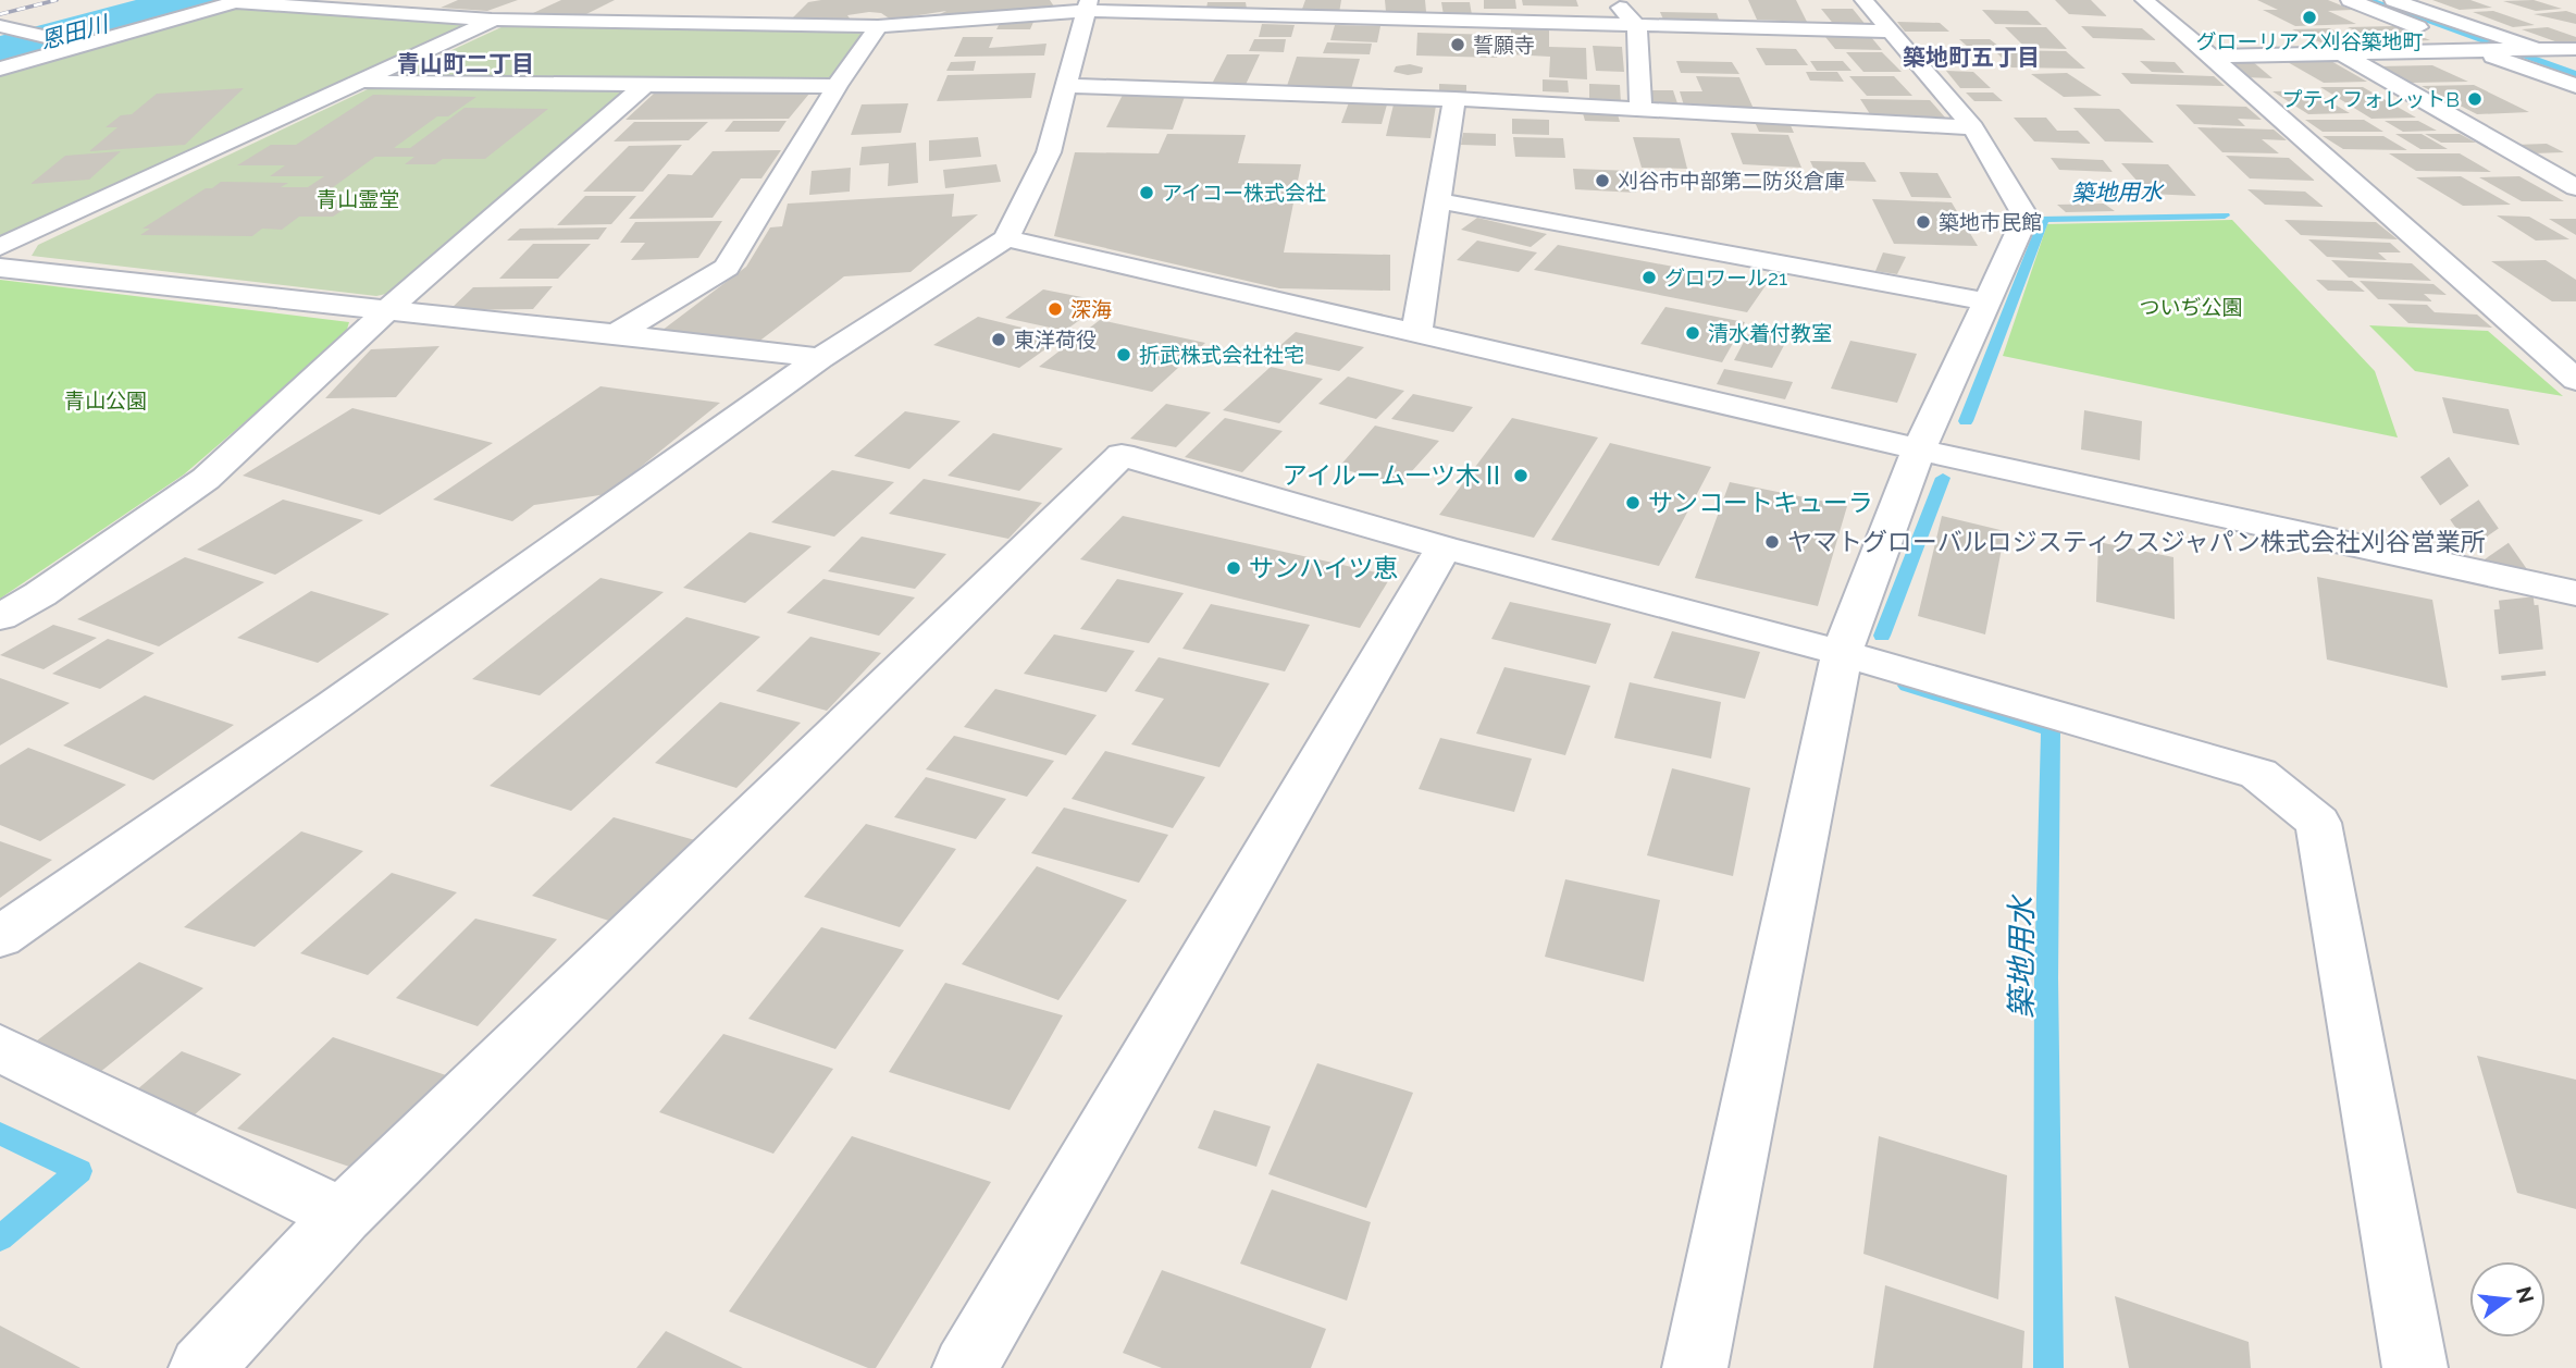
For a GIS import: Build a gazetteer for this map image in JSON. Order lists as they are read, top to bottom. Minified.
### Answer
{"districts":["築地町五丁目","青山町二丁目"],"water":["恩田川","築地用水"],"parks":["青山霊堂","ついぢ公園","青山公園"],"places":["グローリアス刈谷築地町","誓願寺","プティフォレットB","刈谷市中部第二防災倉庫","アイコー株式会社","築地市民館","グロワール21","深海","清水着付教室","東洋荷役","折武株式会社社宅","アイルーム一ツ木Ⅱ","サンコートキューラ","ヤマトグローバルロジスティクスジャパン株式会社刈谷営業所","サンハイツ恵"],"north":"right"}
